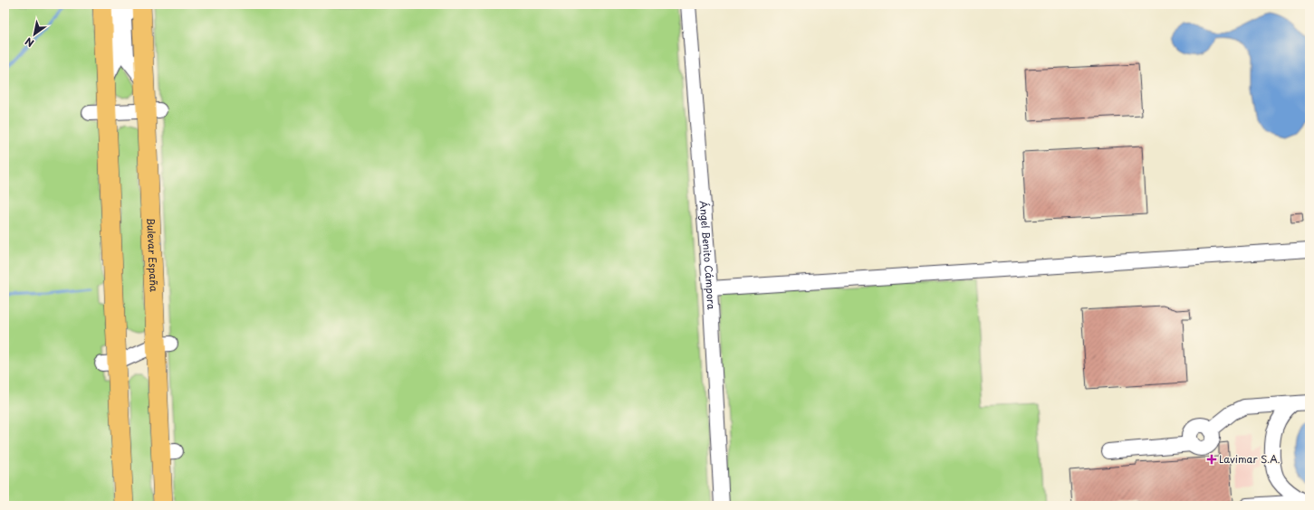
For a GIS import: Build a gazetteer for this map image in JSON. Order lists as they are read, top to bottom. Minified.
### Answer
{"streets":{"main road":["Bulevar España"],"street":["Ángel Benito Cámpora"]},"places":{"health":["Lavimar S.A."]},"north":"bottom left"}
